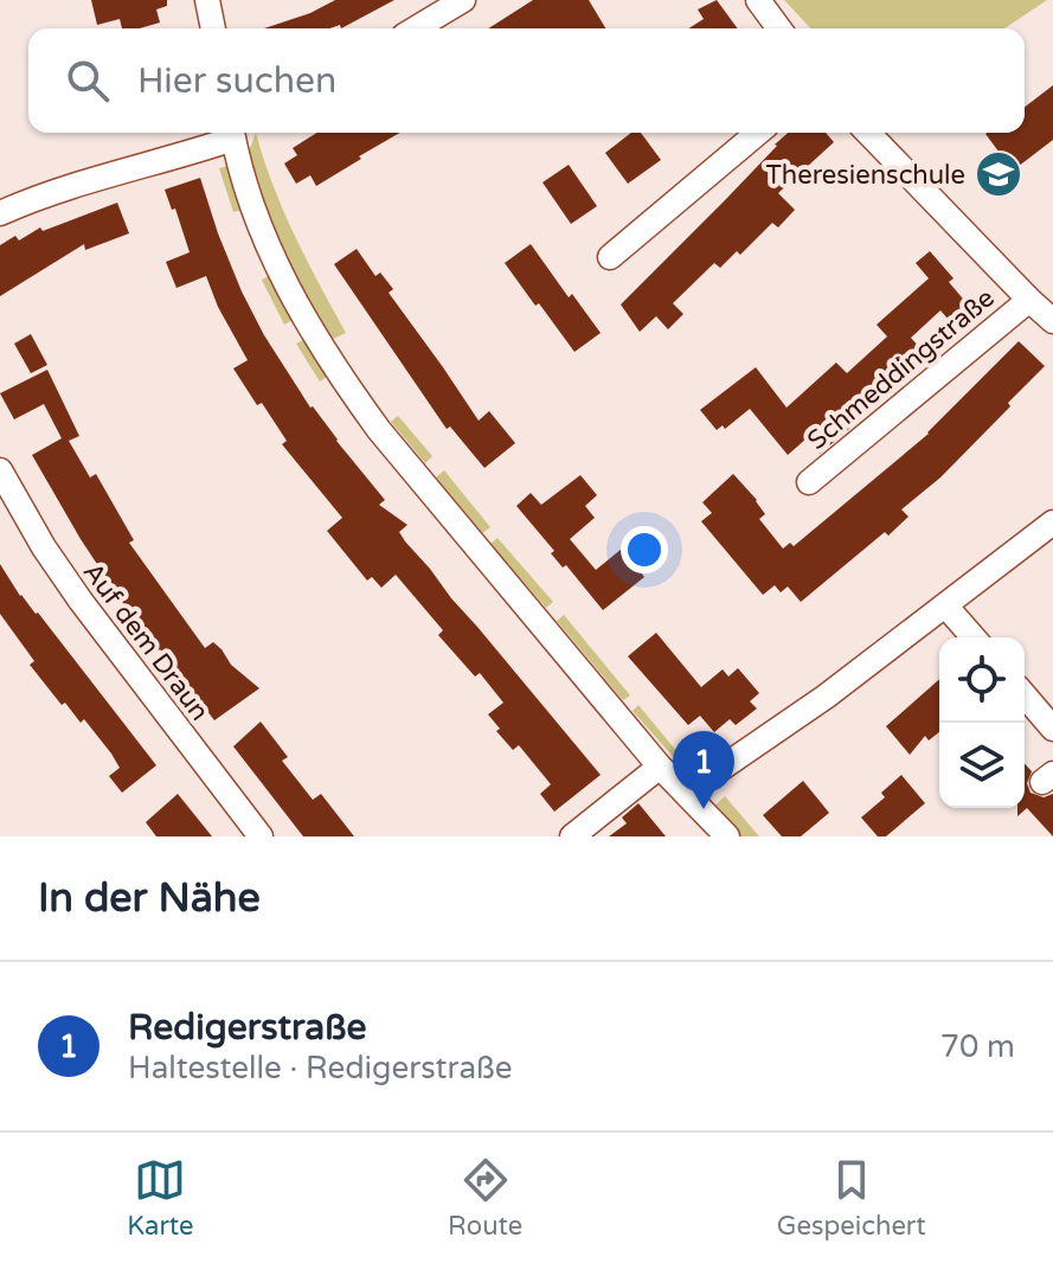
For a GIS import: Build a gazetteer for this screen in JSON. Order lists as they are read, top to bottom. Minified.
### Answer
{"streets":{"street":["Schmeddingstraße","Auf dem Draun"]},"places":{"school or university":["Theresienschule"]},"page":{"search":"Hier suchen","pins":"1","heading":"In der Nähe","list":[{"mark":"1","name":"Redigerstraße","note":"Haltestelle · Redigerstraße","value":"70 m"}],"nav":["Karte","Route","Gespeichert"]}}
